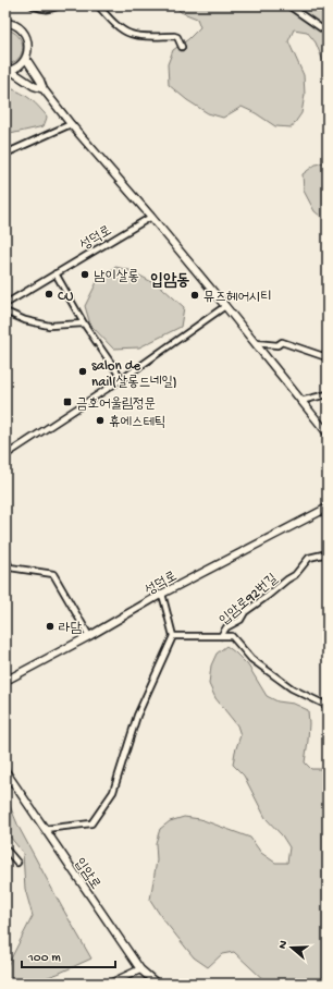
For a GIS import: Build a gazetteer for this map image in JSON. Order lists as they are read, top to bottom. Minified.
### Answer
{"streets":{"street":["성덕로","입암로92번길","입암로"]},"districts":["입암동"],"places":{"other":["남이살롱","CU","뮤즈헤어시티","salon de nail(살롱드네일)","휴에스테틱","라담"],"transit":["금호어울림정문"]},"scale_bar":"100 m","north":"left"}
